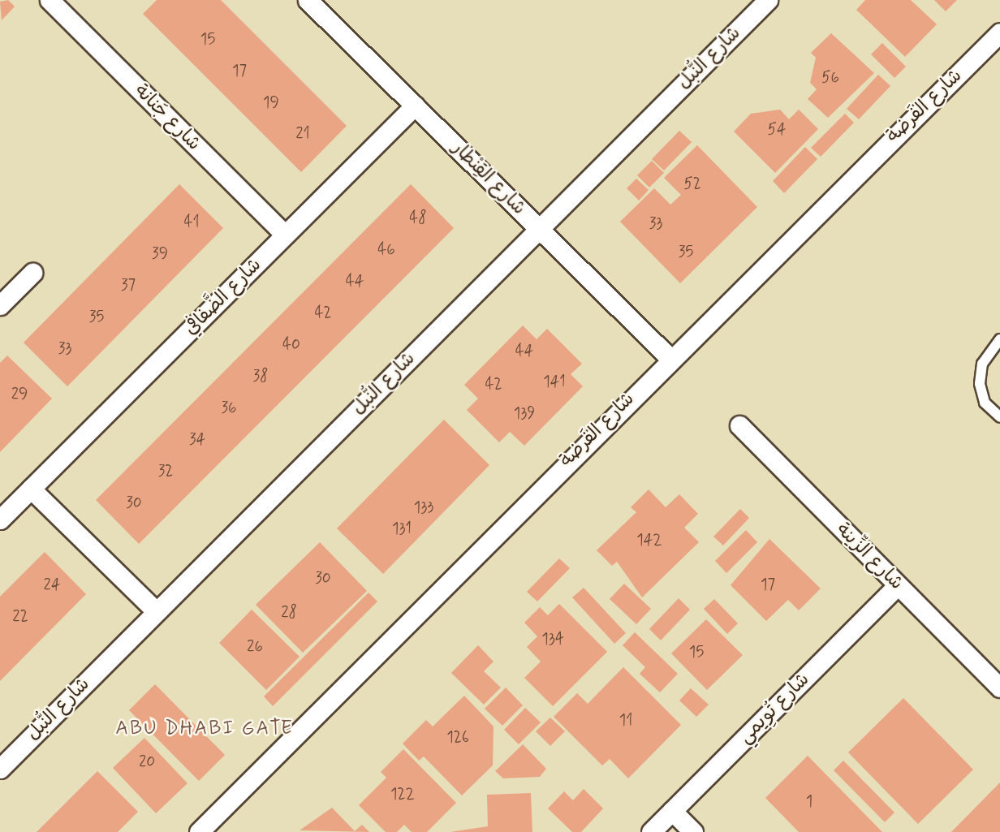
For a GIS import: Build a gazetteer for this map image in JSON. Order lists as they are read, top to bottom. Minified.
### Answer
{"streets":{"street":["شارع النُّبل","شارع الفَرضة","شارع جَنانة","شارع القِنْطار","شارع الضَّفافي","شارع الزِّينة","شارع تُوِيمي"]},"crossings":[["شارع النُّبل","شارع القِنْطار"],["شارع الفَرضة","شارع القِنْطار"],["شارع جَنانة","شارع الضَّفافي"],["شارع القِنْطار","شارع الضَّفافي"],["شارع الزِّينة","شارع تُوِيمي"]],"districts":["ABU DHABI GATE"],"house_numbers":["15","17","56","19","54","21","52","48","41","33","46","35","39","44","37","42","35","40","33","44","38","141","42","29","36","139","34","32","30","133","131","142","30","24","17","28","22","134","26","15","11","126","20","122","1"]}
